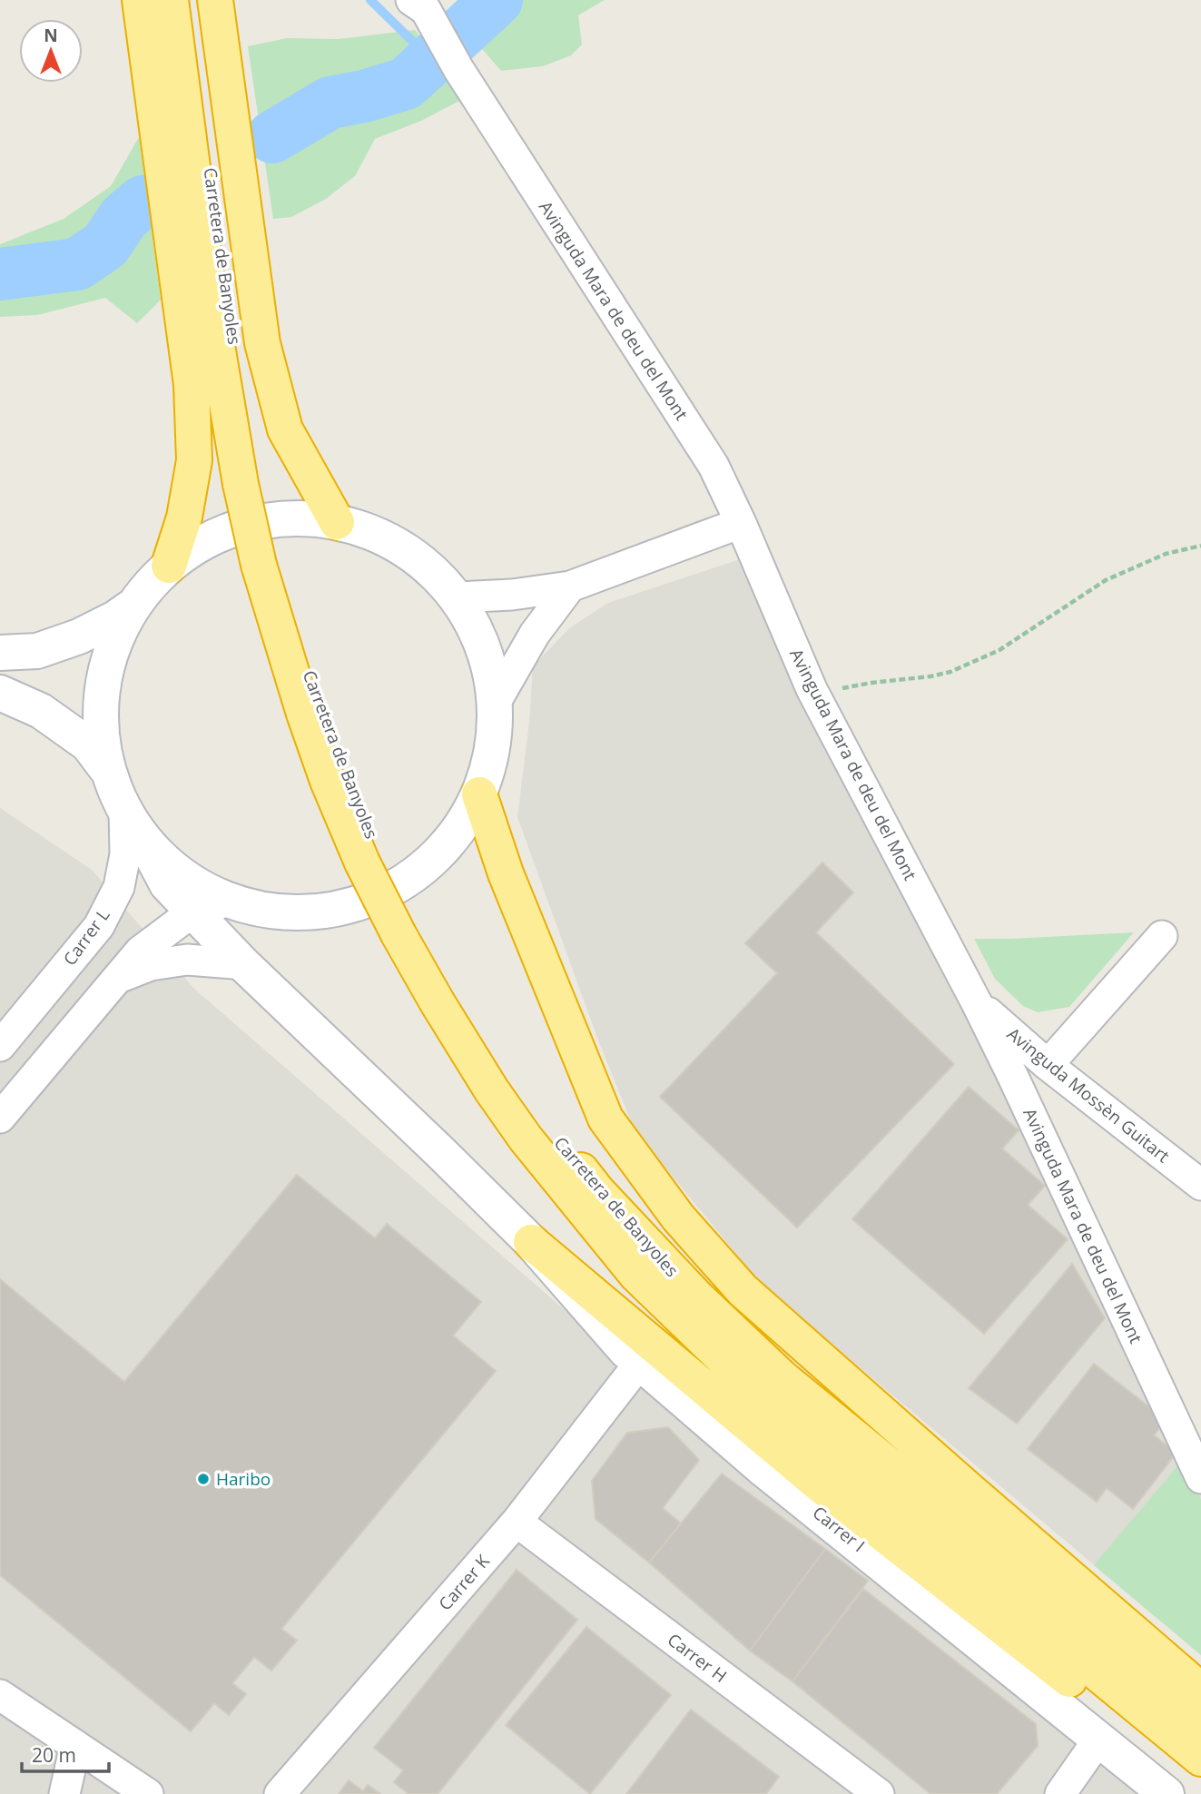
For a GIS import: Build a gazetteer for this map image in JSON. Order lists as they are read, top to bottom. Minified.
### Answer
{"streets":{"highway":["Carretera de Banyoles"],"main road":["Carrer I"],"street":["Avinguda Mara de deu del Mont","Carrer L","Avinguda Mossèn Guitart","Carrer K","Carrer H"]},"crossings":[["Avinguda Mara de deu del Mont","Avinguda Mossèn Guitart"],["Carrer L","Carrer I"],["Carrer I","Carrer K"],["Carrer K","Carrer H"]],"places":["Haribo"],"scale_bar":"20 m","north":"top"}
